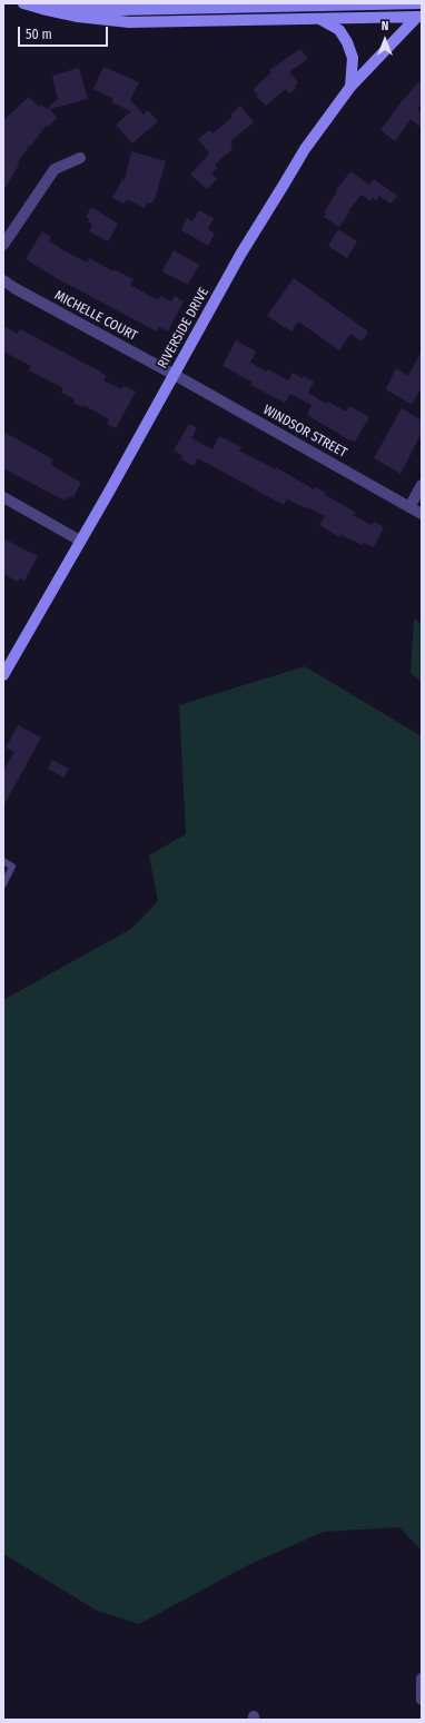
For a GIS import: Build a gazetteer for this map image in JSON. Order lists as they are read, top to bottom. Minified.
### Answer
{"streets":{"main road":["RIVERSIDE DRIVE"],"street":["MICHELLE COURT","WINDSOR STREET"]},"crossings":[["MICHELLE COURT","RIVERSIDE DRIVE"],["MICHELLE COURT","WINDSOR STREET"],["RIVERSIDE DRIVE","WINDSOR STREET"]],"scale_bar":"50 m","north":"top"}
